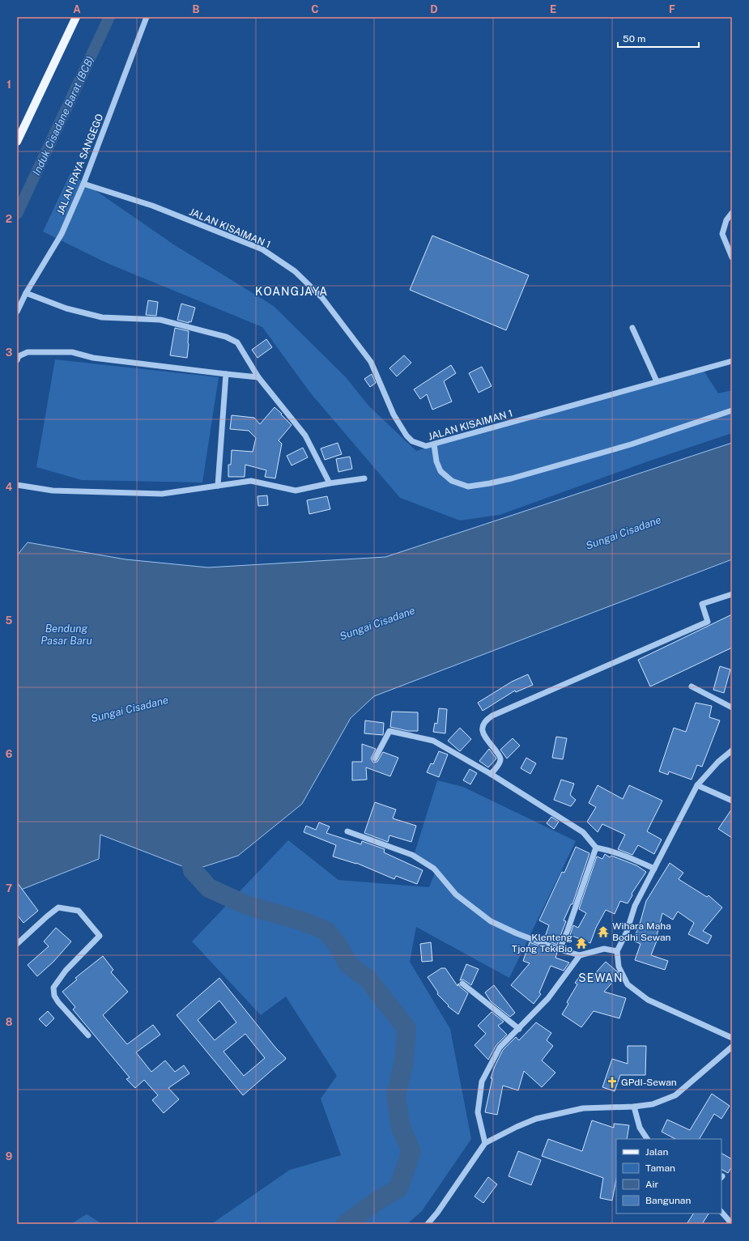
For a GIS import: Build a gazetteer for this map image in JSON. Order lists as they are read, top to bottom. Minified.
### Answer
{"streets":{"street":["JALAN RAYA SANGEGO","JALAN KISAIMAN 1"]},"crossings":[["JALAN RAYA SANGEGO","JALAN KISAIMAN 1"]],"districts":["KOANGJAYA","SEWAN"],"water":["Induk Cisadane Barat (BCB)","Sungai Cisadane","Bendung Pasar Baru"],"places":{"temple":["Wihara Maha Bodhi Sewan","Klenteng Tjong Tek Bio"],"church":["GPdI-Sewan"]},"legend":["Jalan","Taman","Air","Bangunan"],"scale_bar":"50 m","grid":{"columns":["A","B","C","D","E","F"],"rows":["1","2","3","4","5","6","7","8","9"]}}
